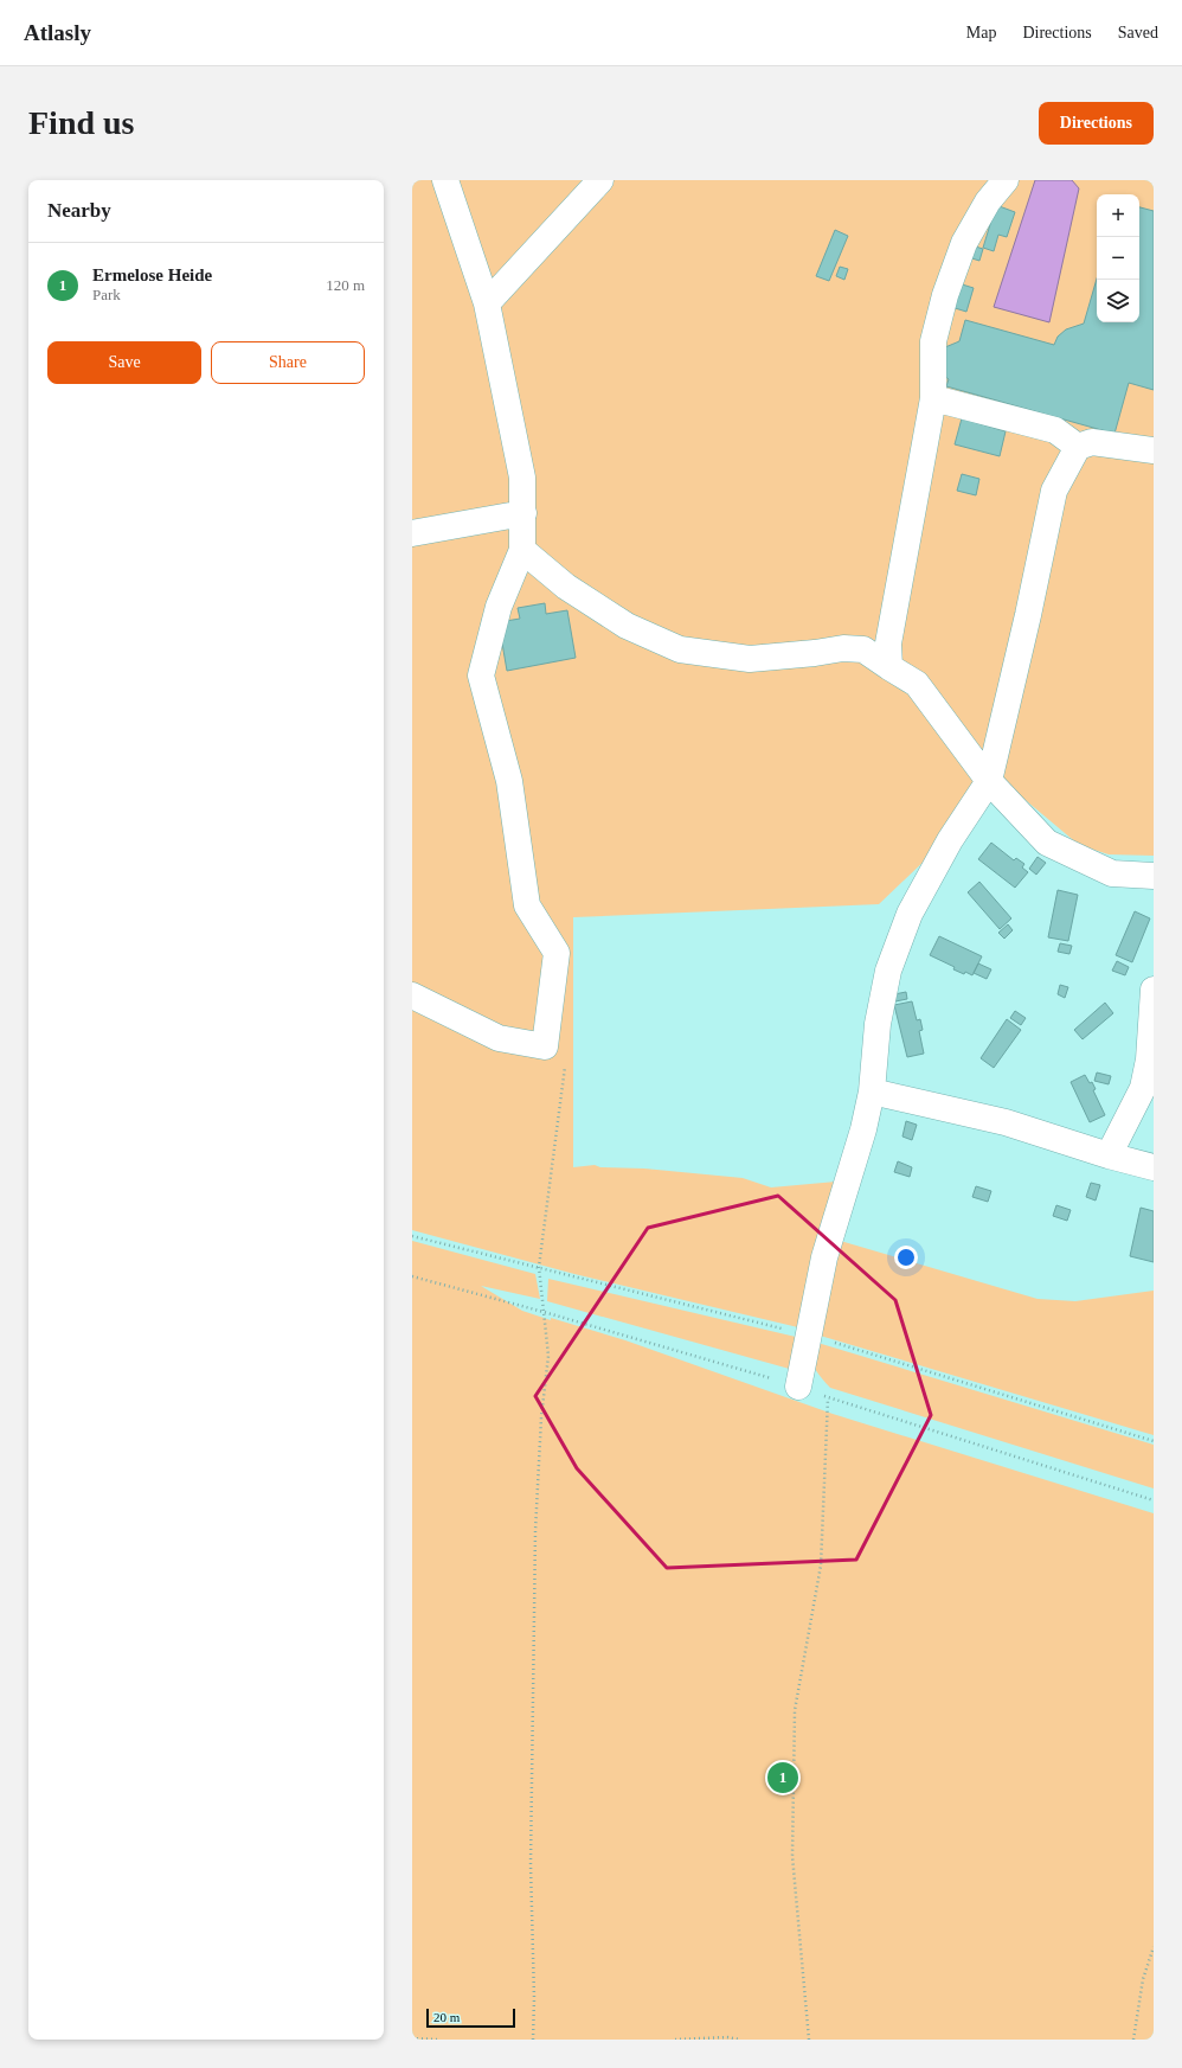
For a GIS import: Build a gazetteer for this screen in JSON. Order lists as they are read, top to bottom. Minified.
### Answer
{"scale_bar":"20 m","page":{"header":"Atlasly","nav":["Map","Directions","Saved"],"buttons":["Directions",["Save","Share"]],"title":"Find us","heading":"Nearby","map_buttons":["+","−"],"list":[{"mark":"1","name":"Ermelose Heide","note":"Park","value":"120 m"}],"pins":"1","scale":"20 m"}}
